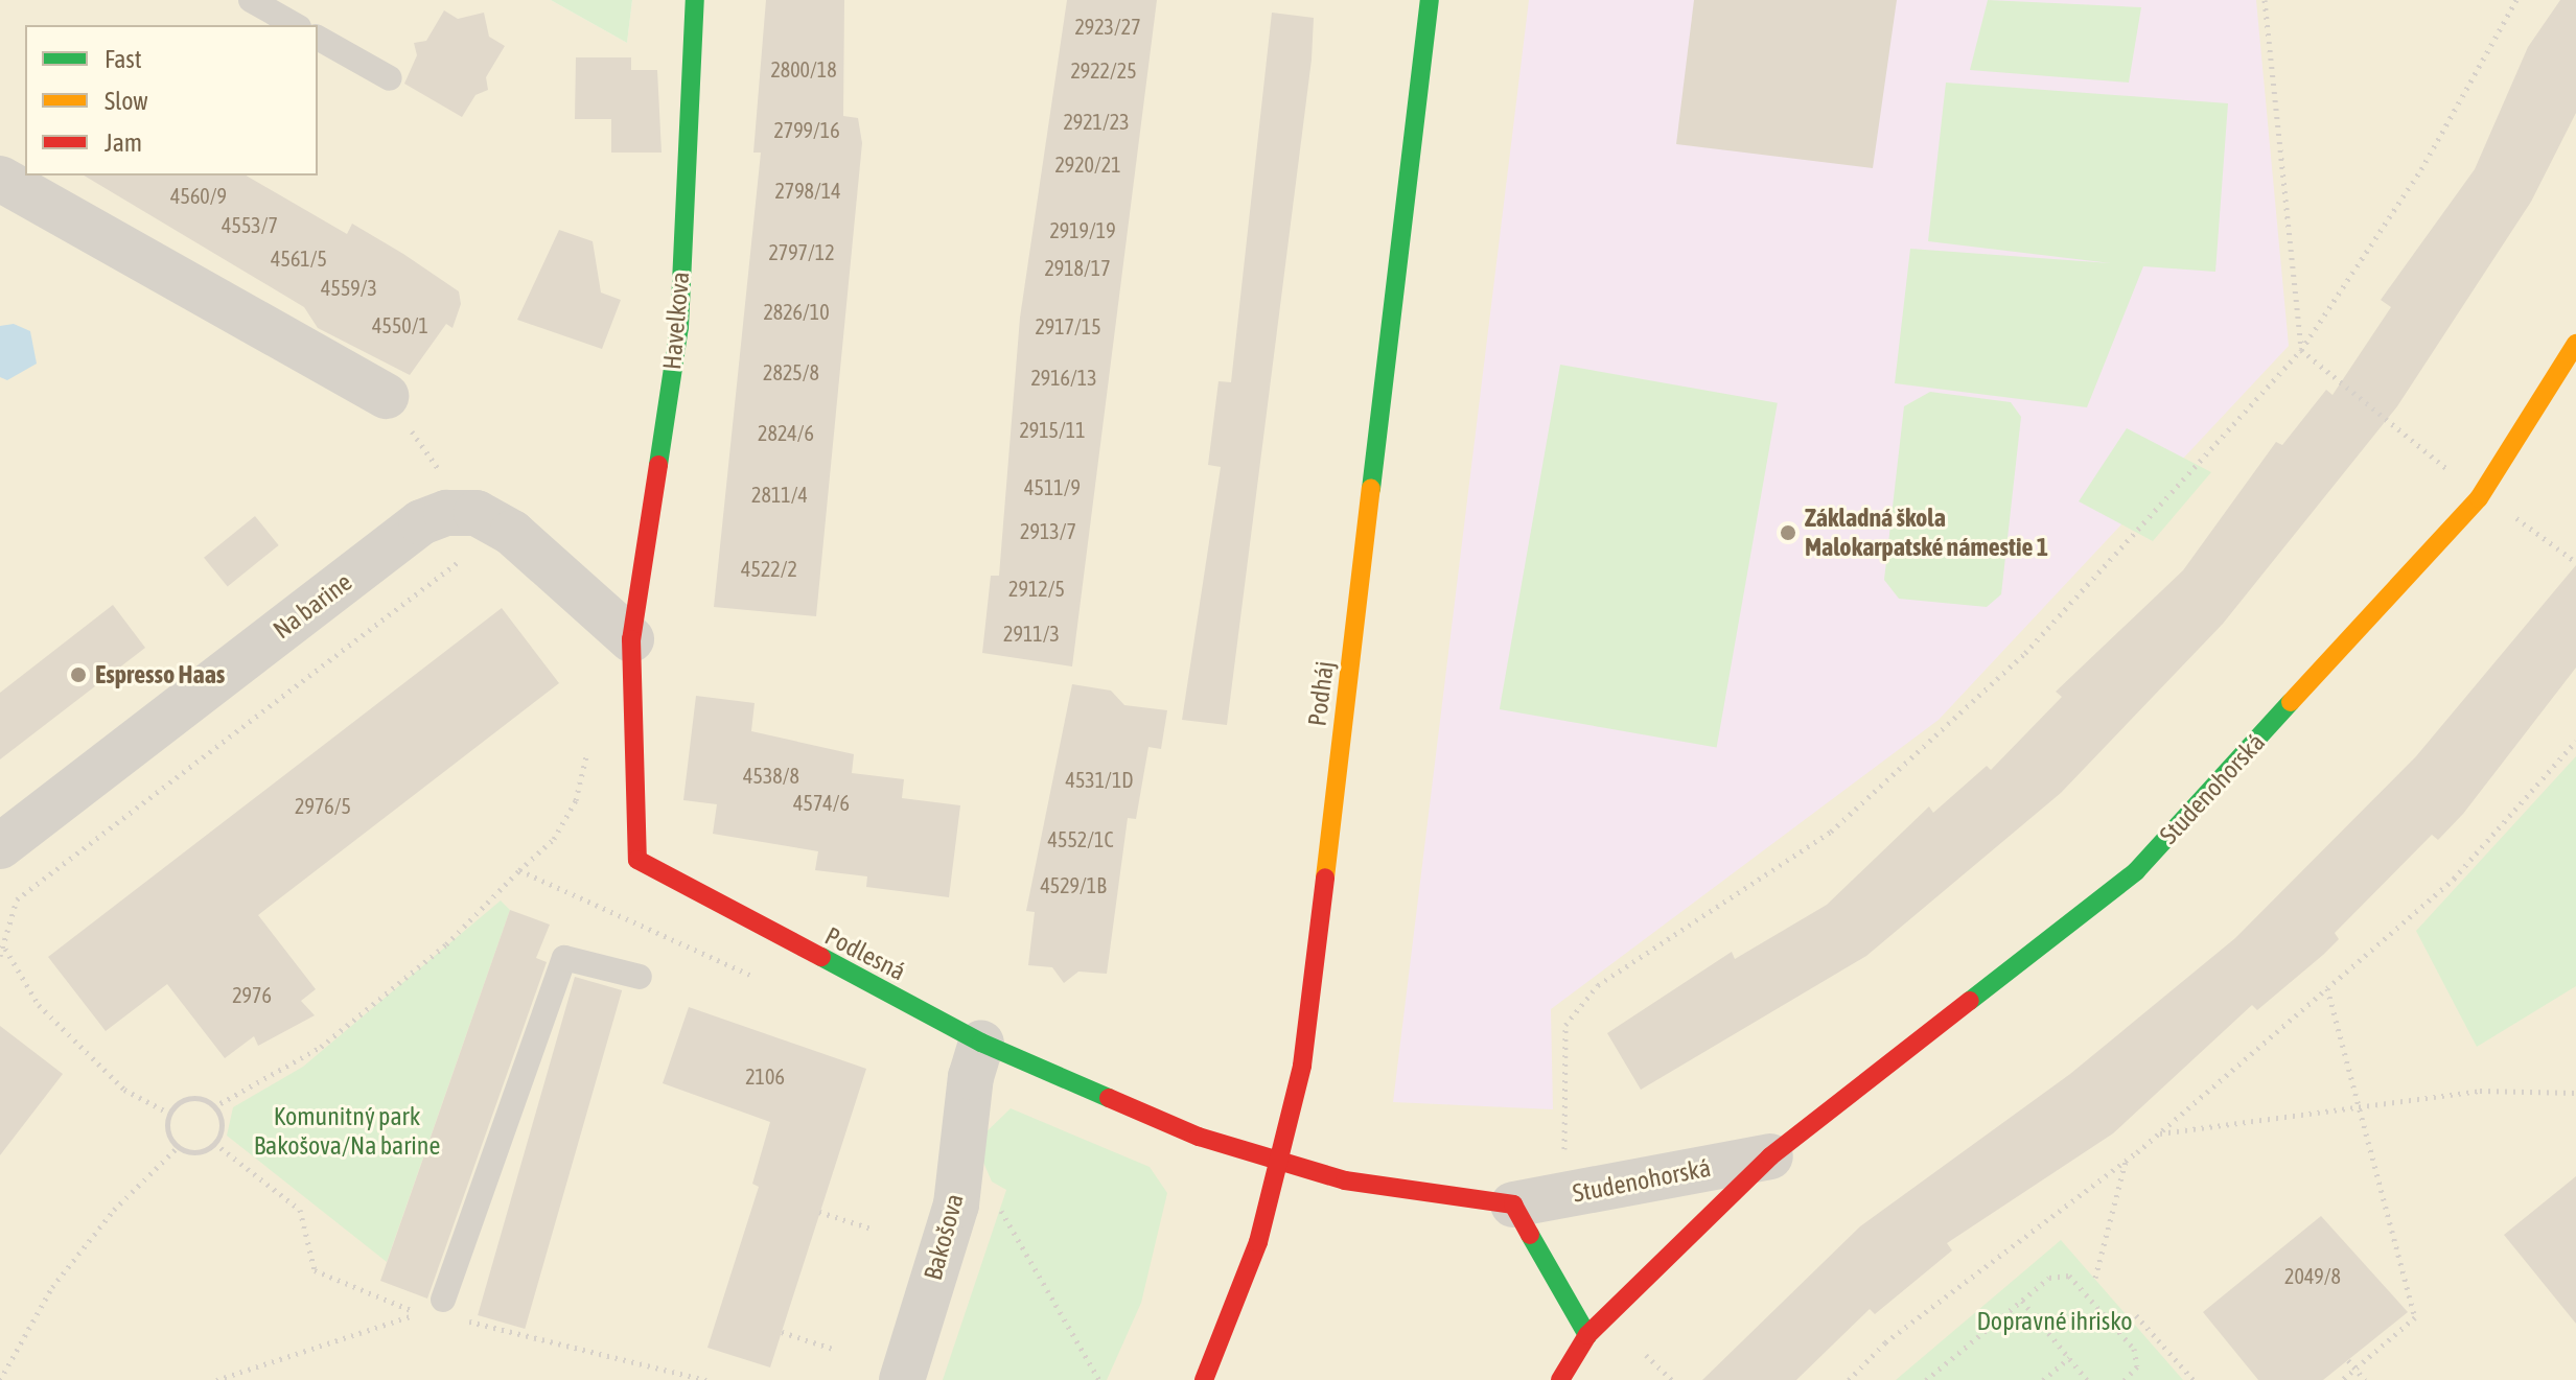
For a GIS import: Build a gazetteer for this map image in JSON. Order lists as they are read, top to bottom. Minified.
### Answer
{"streets":{"street":["Havelkova","Na barine","Podháj","Studenohorská","Podlesná","Bakošova"]},"crossings":[["Havelkova","Na barine"],["Havelkova","Podlesná"],["Na barine","Podlesná"],["Podháj","Studenohorská"],["Podháj","Podlesná"],["Studenohorská","Podlesná"],["Podlesná","Bakošova"]],"parks":["Komunitný park Bakošova/Na barine","Dopravné ihrisko"],"places":["Základná škola Malokarpatské námestie 1","Espresso Haas"],"house_numbers":["2923/27","2800/18","2922/25","2921/23","2799/16","2920/21","2798/14","4560/9","4553/7","2919/19","2797/12","4561/5","2918/17","4559/3","2826/10","4550/1","2917/15","2825/8","2916/13","2915/11","2824/6","4511/9","2811/4","2913/7","4522/2","2912/5","2911/3","4538/8","4531/1D","4574/6","2976/5","4552/1C","4529/1B","2976","2106","2049/8"],"legend":["Fast","Slow","Jam"]}
